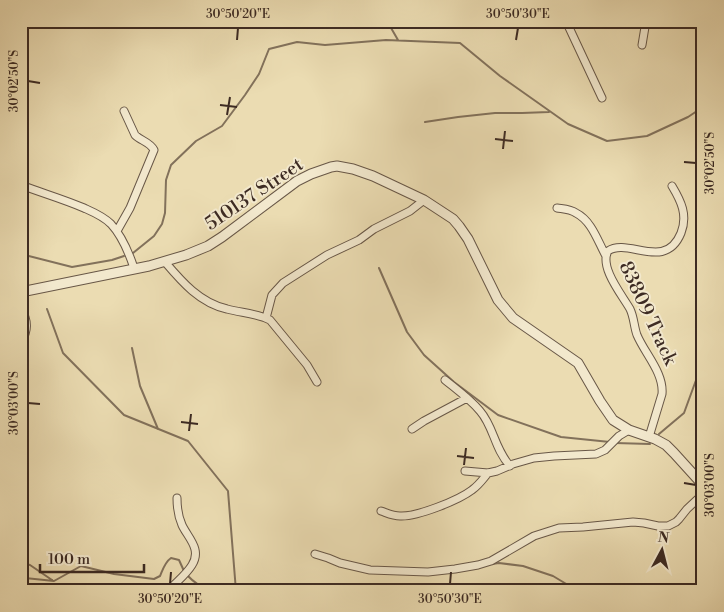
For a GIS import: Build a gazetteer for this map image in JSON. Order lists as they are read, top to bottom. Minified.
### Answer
{"streets":{"street":["510137 Street","83809 Track"]},"crossings":[["510137 Street","83809 Track"]],"scale_bar":"100 m","north":"top","coordinates":["30°50'20\"E","30°50'30\"E","30°02'50\"S","30°03'00\"S"]}
